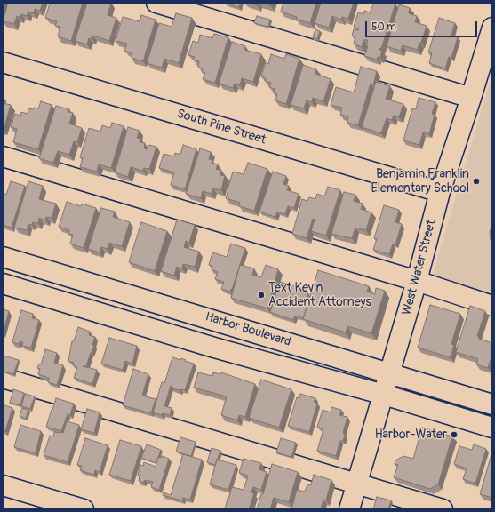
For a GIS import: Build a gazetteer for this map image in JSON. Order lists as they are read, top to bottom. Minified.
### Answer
{"streets":{"street":["South Pine Street","West Water Street","Harbor Boulevard"]},"crossings":[["South Pine Street","West Water Street"],["West Water Street","Harbor Boulevard"]],"places":["Benjamin Franklin Elementary School","Text Kevin Accident Attorneys","Harbor-Water"],"scale_bar":"50 m"}
